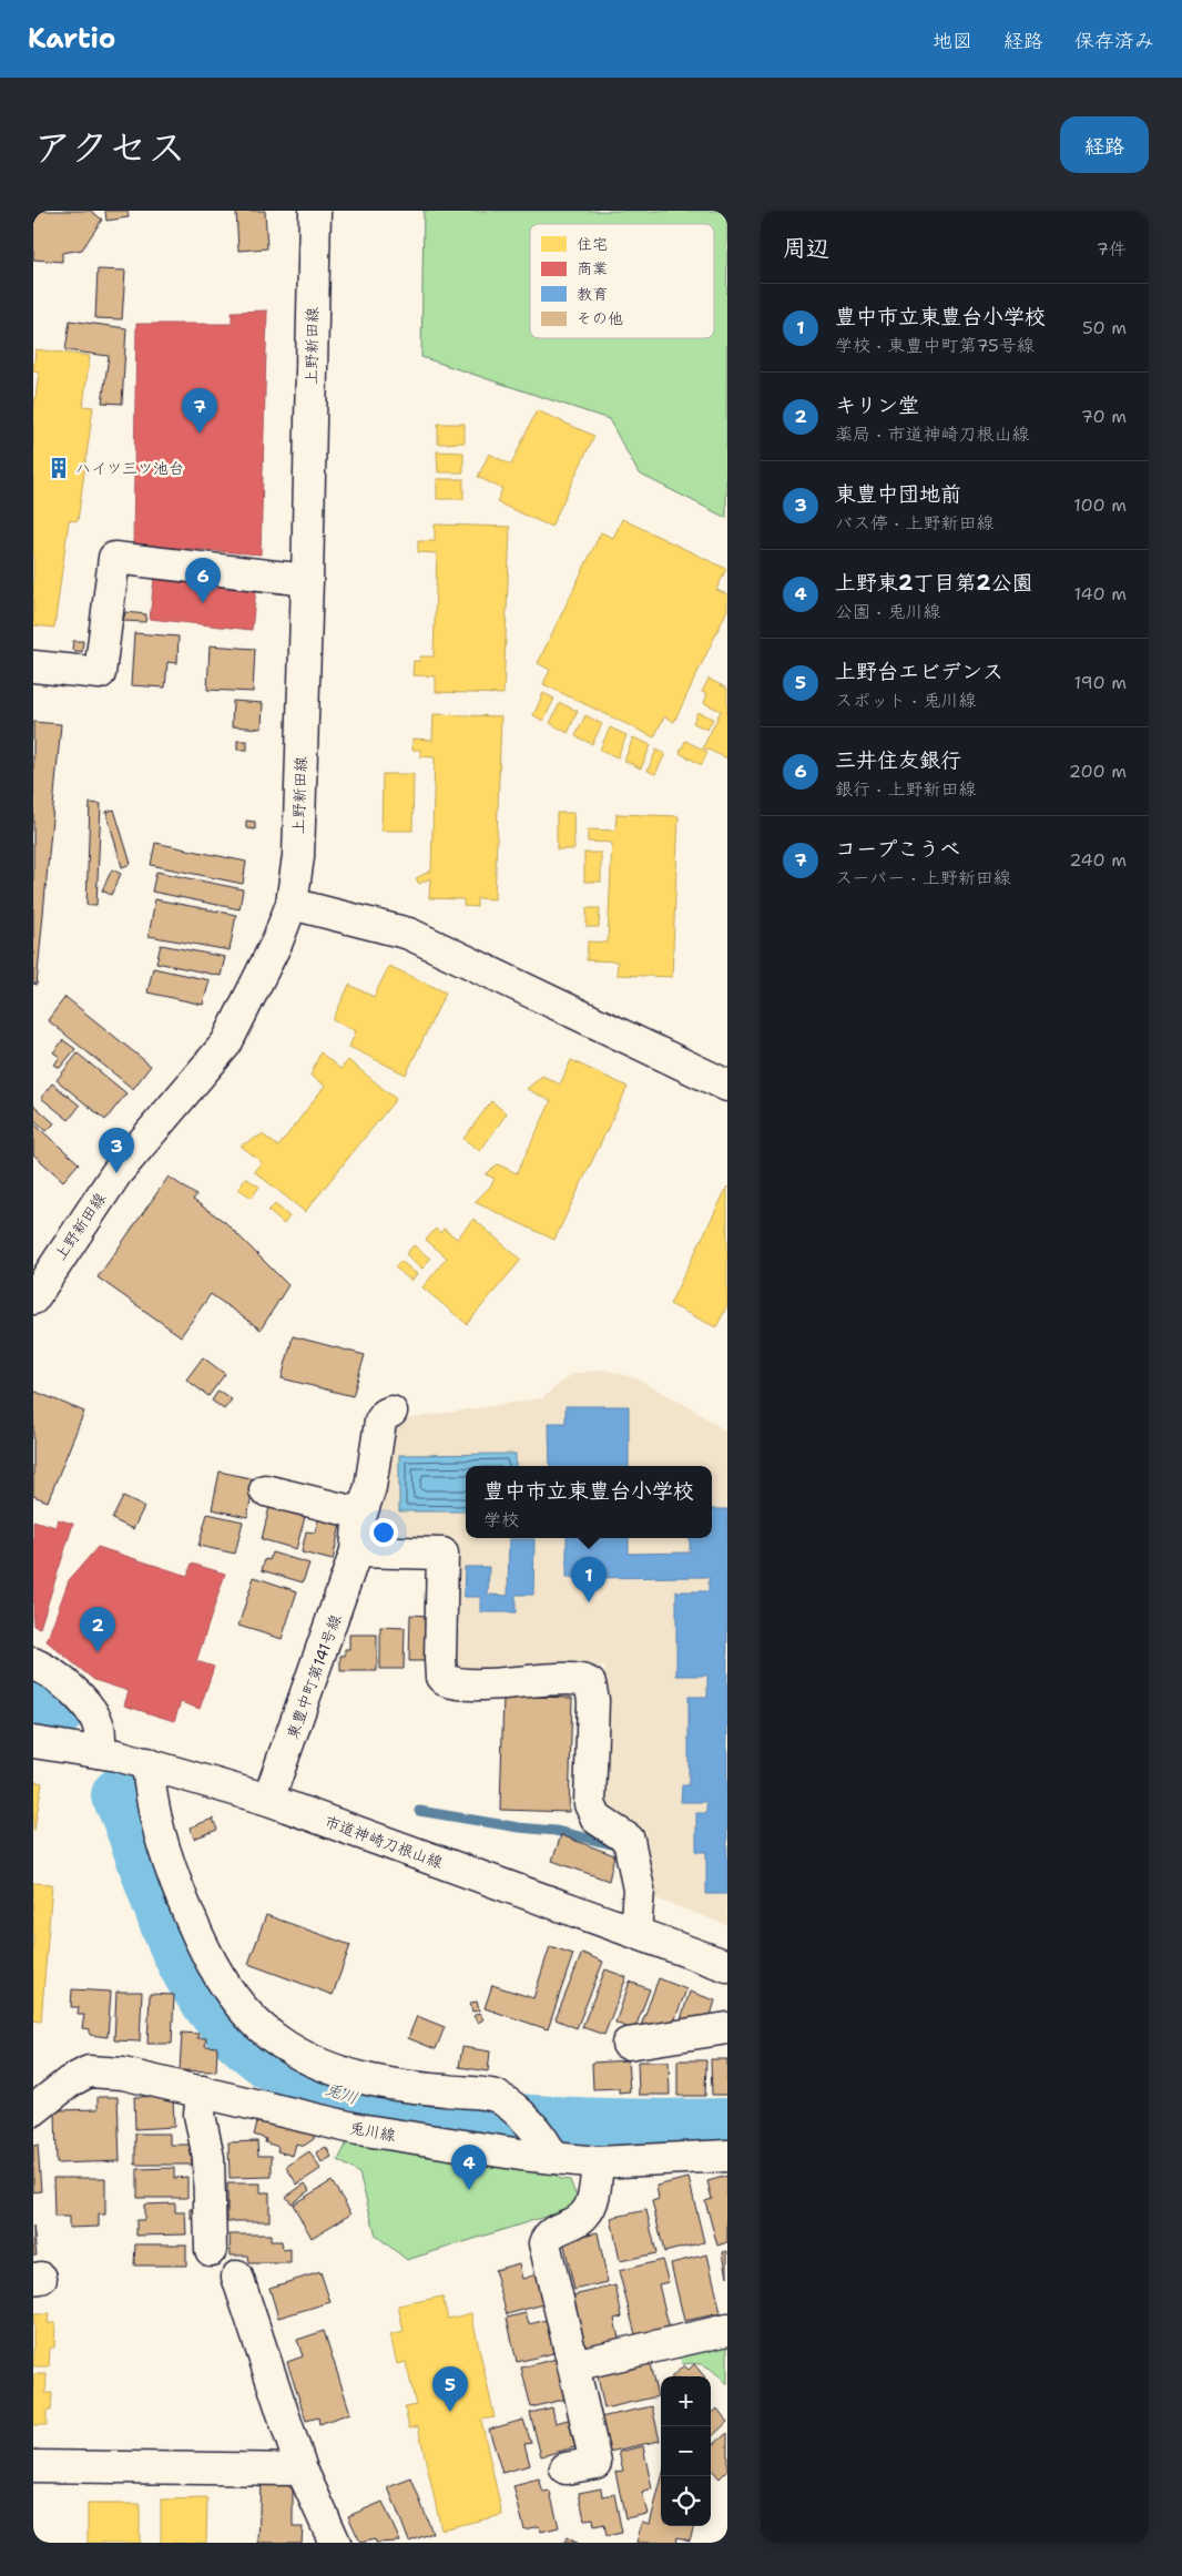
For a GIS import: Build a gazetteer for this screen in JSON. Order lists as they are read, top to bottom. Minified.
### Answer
{"streets":{"street":["上野新田線","東豊中町第141号線","市道神崎刀根山線","兎川線"]},"crossings":[["東豊中町第141号線","市道神崎刀根山線"]],"water":["兎川"],"places":{"building":["ハイツ三ツ池台"]},"legend":["住宅","商業","教育","その他"],"page":{"header":"Kartio","nav":["地図","経路","保存済み"],"title":"アクセス","buttons":"経路","heading":["周辺","7件"],"list":[{"mark":"1","name":"豊中市立東豊台小学校","note":"学校 · 東豊中町第75号線","value":"50 m"},{"mark":"2","name":"キリン堂","note":"薬局 · 市道神崎刀根山線","value":"70 m"},{"mark":"3","name":"東豊中団地前","note":"バス停 · 上野新田線","value":"100 m"},{"mark":"4","name":"上野東2丁目第2公園","note":"公園 · 兎川線","value":"140 m"},{"mark":"5","name":"上野台エビデンス","note":"スポット · 兎川線","value":"190 m"},{"mark":"6","name":"三井住友銀行","note":"銀行 · 上野新田線","value":"200 m"},{"mark":"7","name":"コープこうべ","note":"スーパー · 上野新田線","value":"240 m"}],"pins":["7","6","3","1","2","4","5"],"popup":["豊中市立東豊台小学校","学校"],"map_buttons":["+","−"]}}
